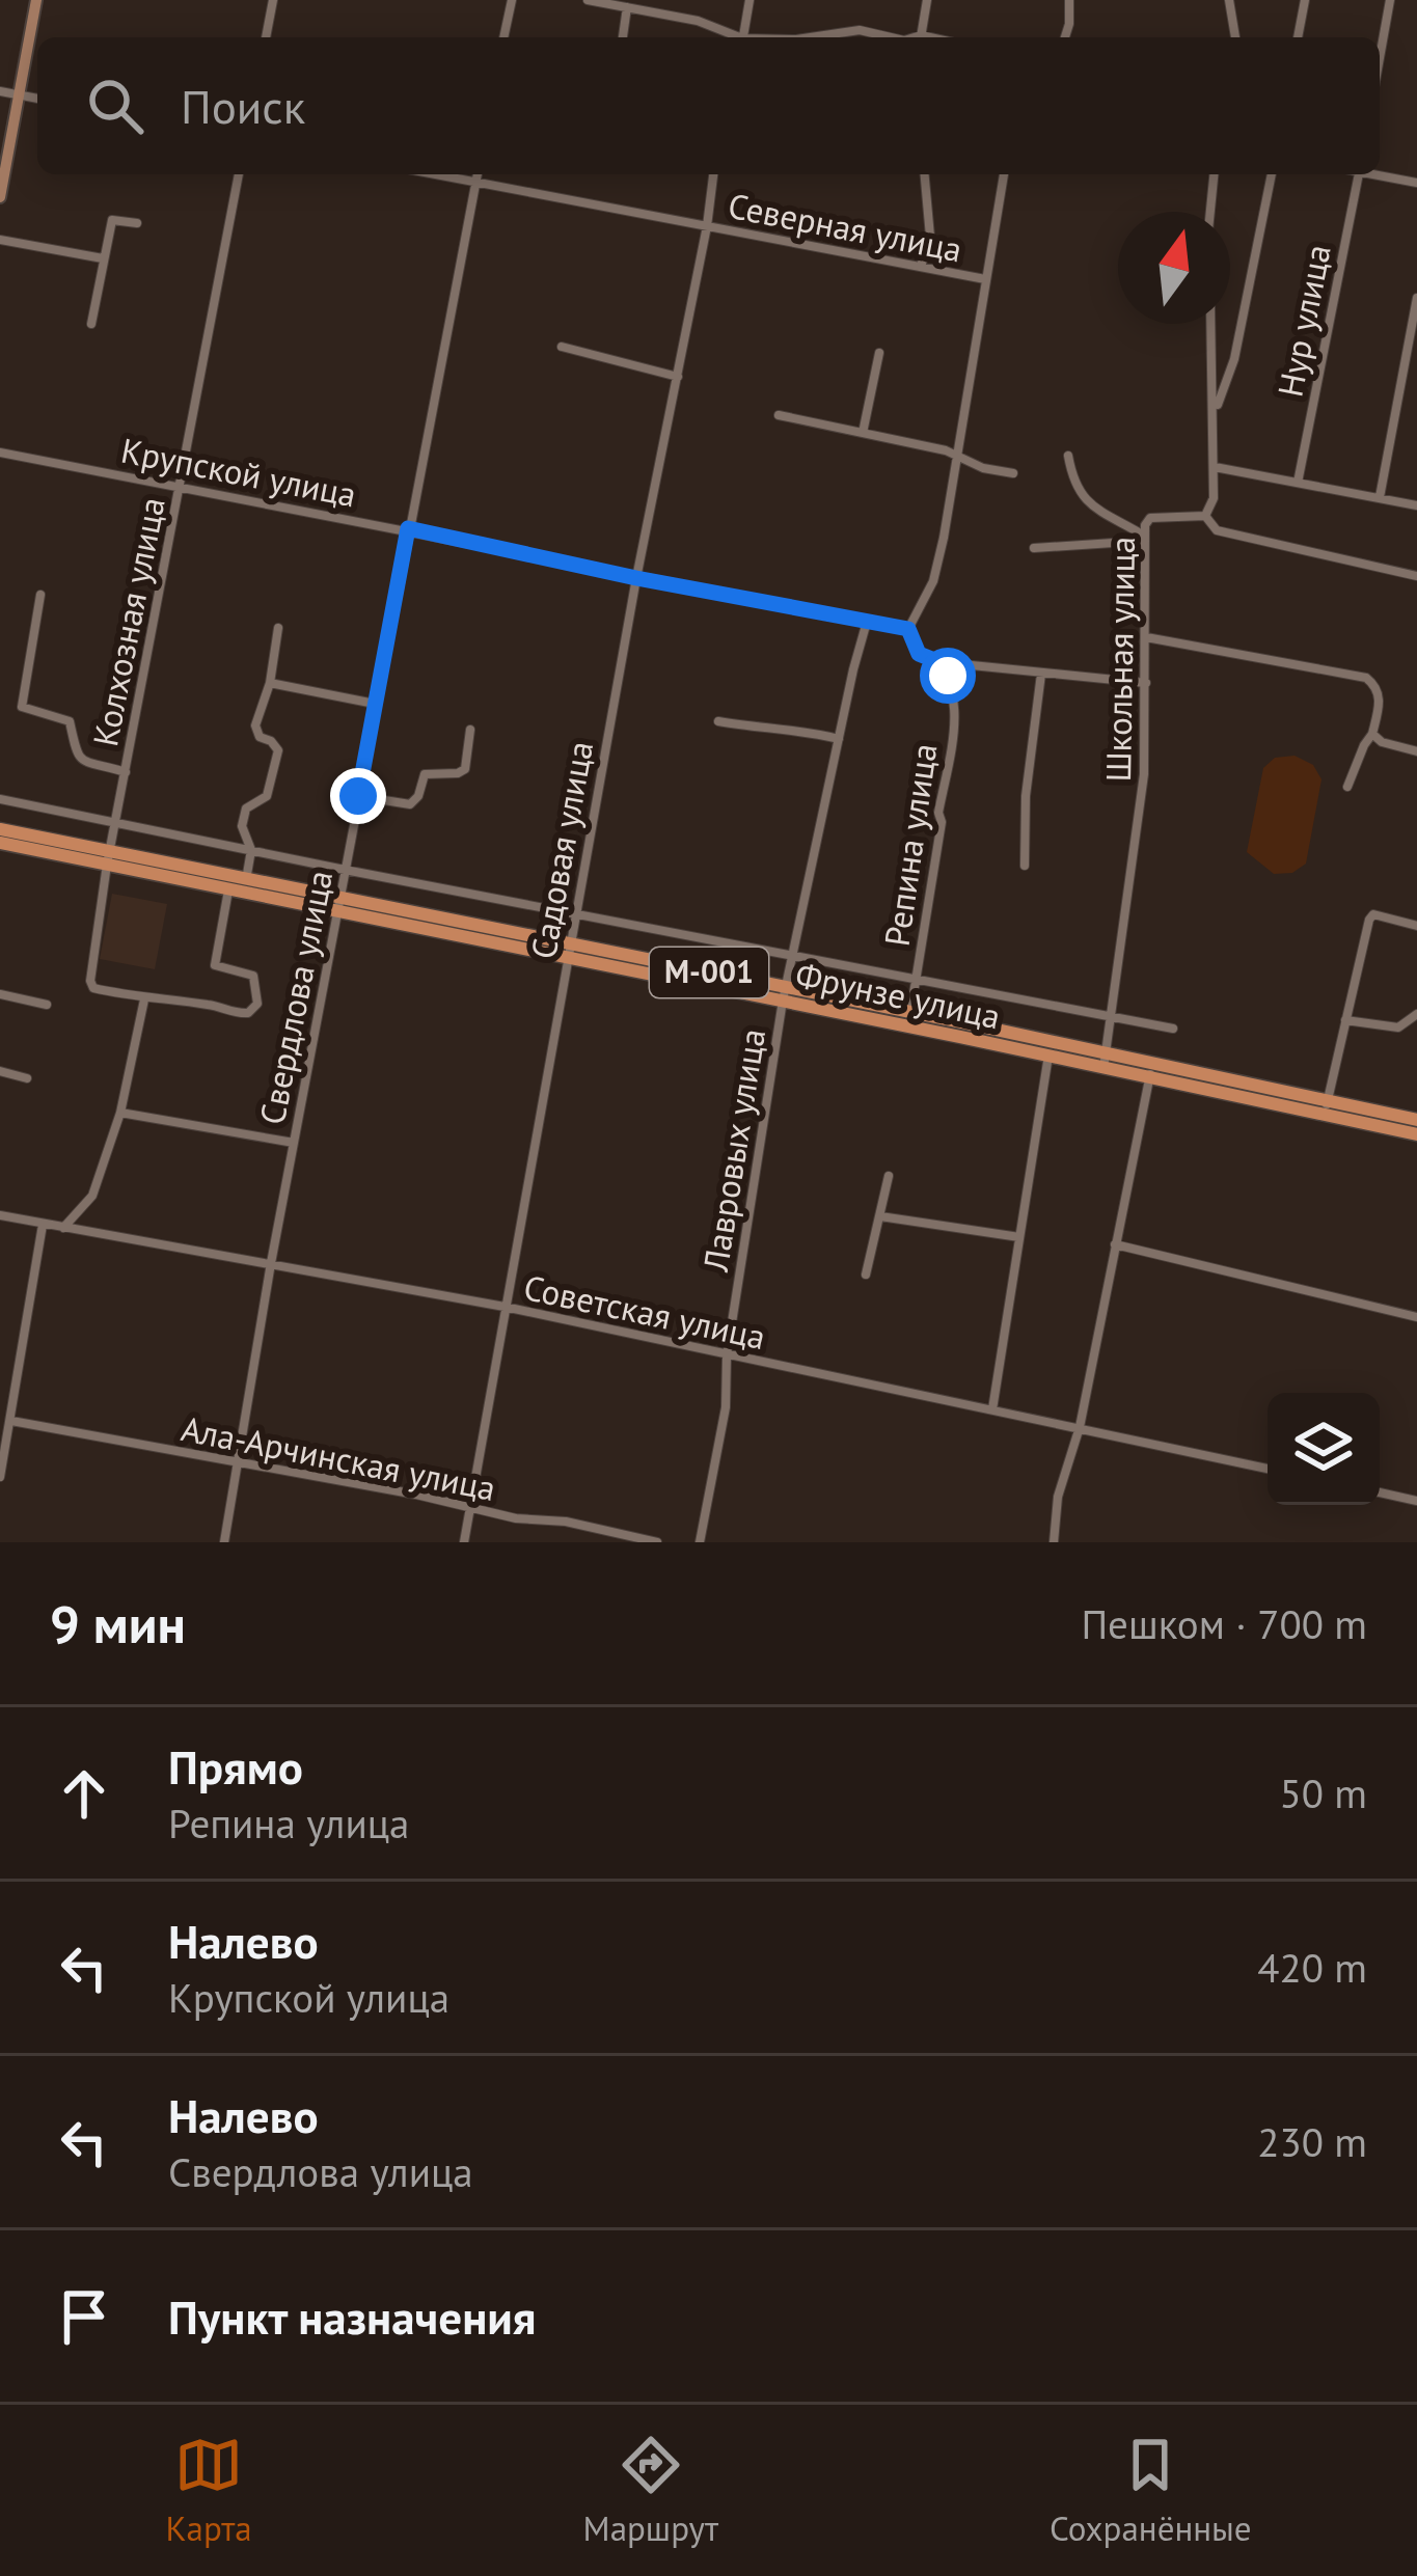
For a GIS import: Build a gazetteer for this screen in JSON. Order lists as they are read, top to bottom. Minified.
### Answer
{"streets":{"main road":["M-001","Фрунзе улица"],"street":["Северная улица","Нур улица","Крупской улица","Колхозная улица","Школьная улица","Репина улица","Садовая улица","Свердлова улица","Лавровых улица","Советская улица","Ала-Арчинская улица"]},"crossings":[["Северная улица","Садовая улица"],["Северная улица","Свердлова улица"],["Крупской улица","Колхозная улица"],["Крупской улица","Садовая улица"],["Крупской улица","Свердлова улица"],["Крупской улица","Лавровых улица"],["Колхозная улица","Фрунзе улица"],["Школьная улица","Фрунзе улица"],["Репина улица","Фрунзе улица"],["Садовая улица","Фрунзе улица"],["Садовая улица","Советская улица"],["Садовая улица","Ала-Арчинская улица"],["Фрунзе улица","Свердлова улица"],["Фрунзе улица","Лавровых улица"],["Свердлова улица","Советская улица"],["Свердлова улица","Ала-Арчинская улица"],["Лавровых улица","Советская улица"]],"north":"top","page":{"search":"Поиск","heading":["9 мин","Пешком · 700 m"],"list":[["Прямо","Репина улица","50 m"],["Налево","Крупской улица","420 m"],["Налево","Свердлова улица","230 m"],"Пункт назначения"],"nav":["Карта","Маршрут","Сохранённые"]}}
